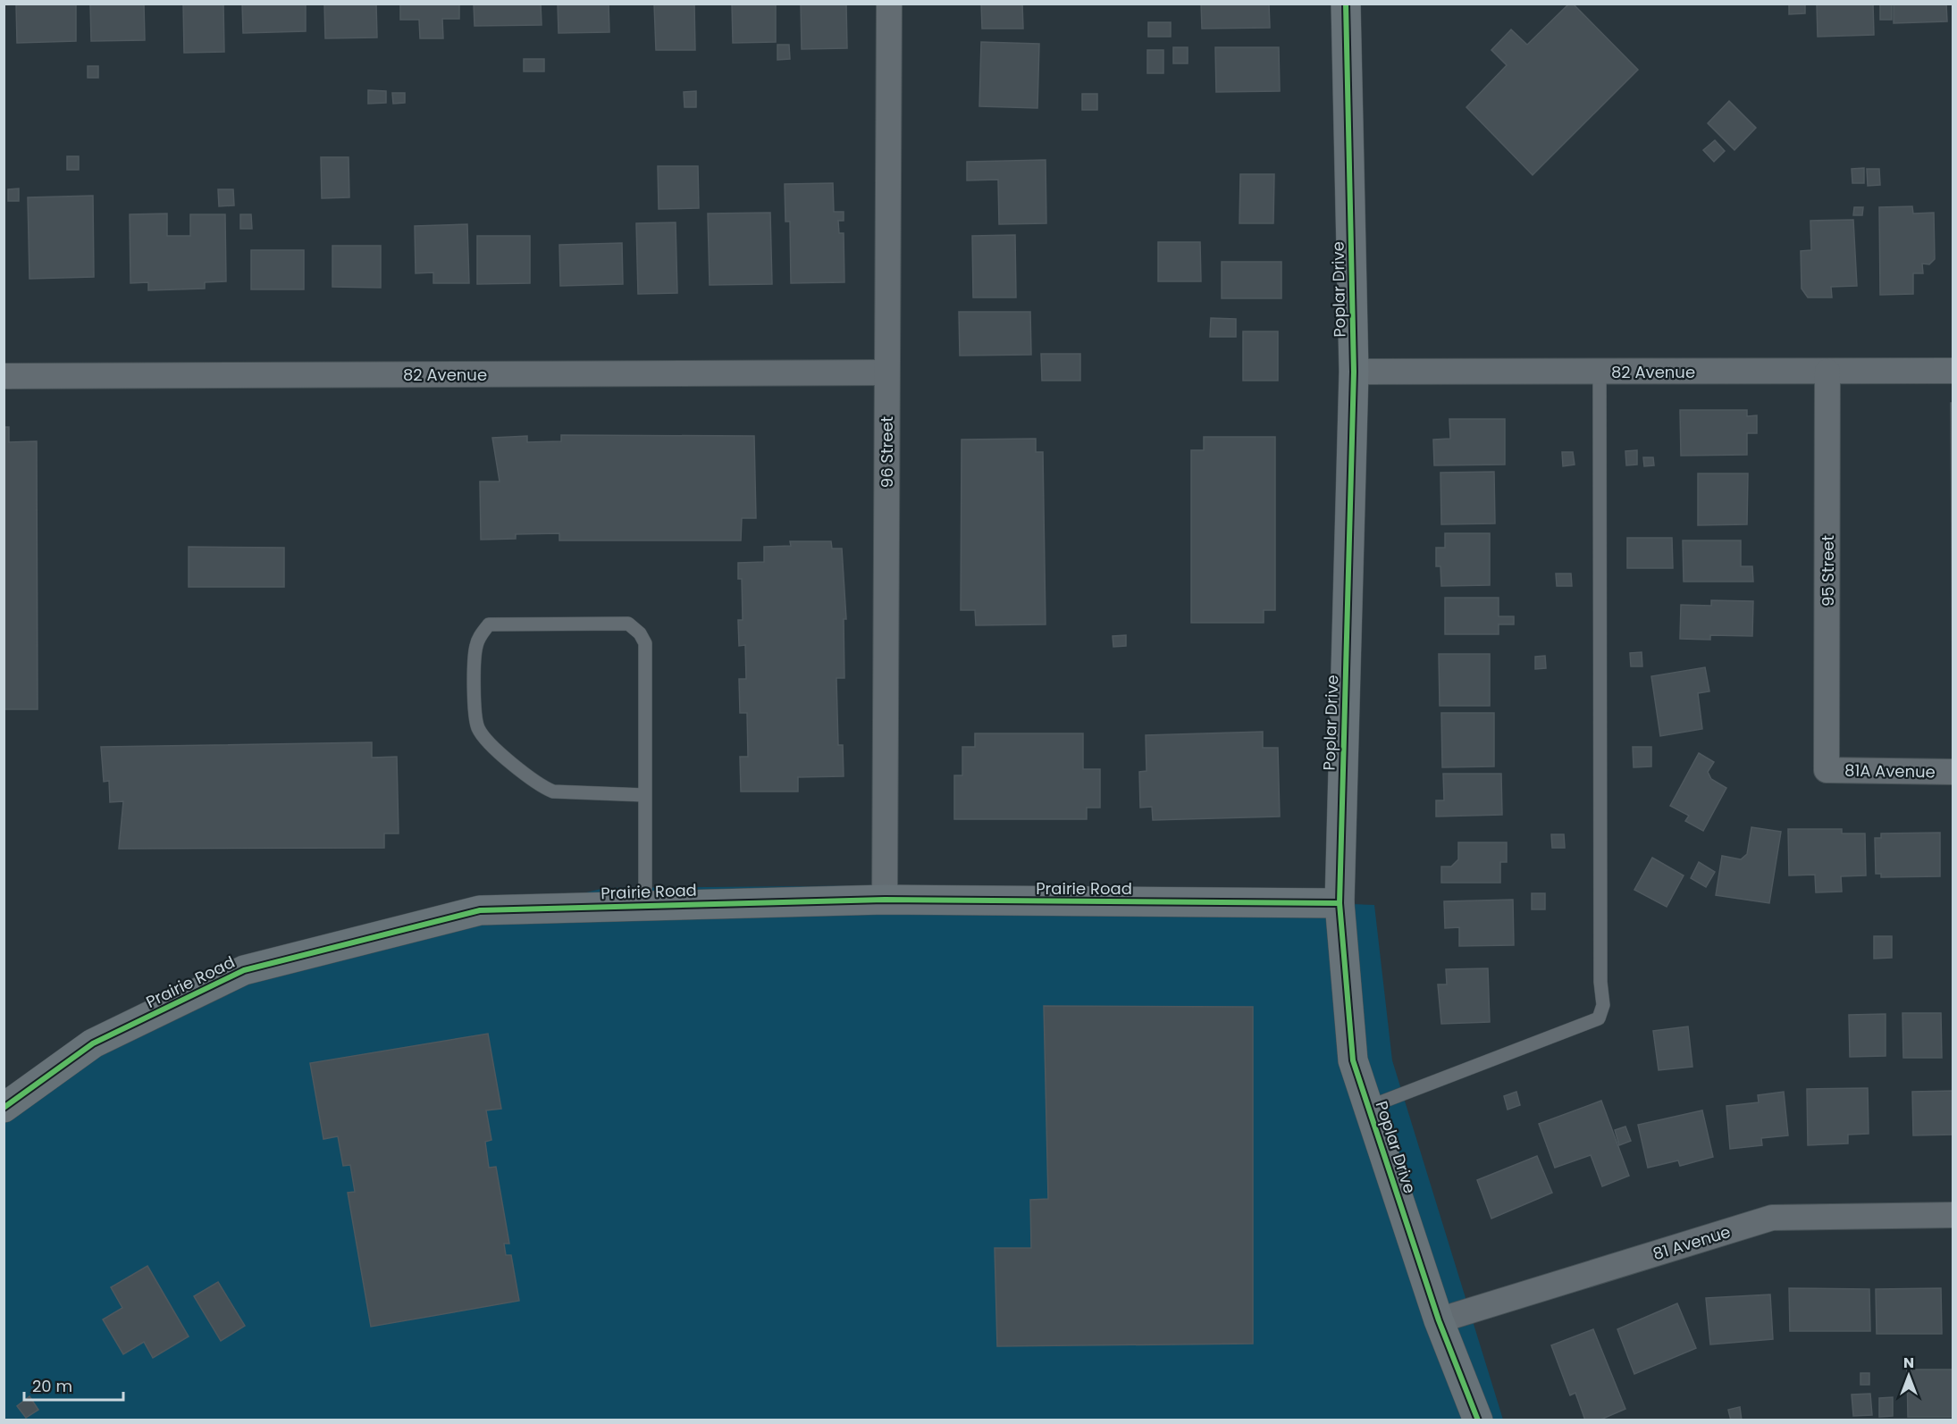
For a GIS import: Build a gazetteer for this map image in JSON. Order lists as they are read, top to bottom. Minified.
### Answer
{"streets":{"street":["Poplar Drive","82 Avenue","96 Street","95 Street","81A Avenue","Prairie Road","81 Avenue"]},"crossings":[["Poplar Drive","82 Avenue"],["Poplar Drive","Prairie Road"],["Poplar Drive","81 Avenue"],["82 Avenue","96 Street"],["82 Avenue","95 Street"],["96 Street","Prairie Road"],["95 Street","81A Avenue"]],"scale_bar":"20 m","north":"top"}
